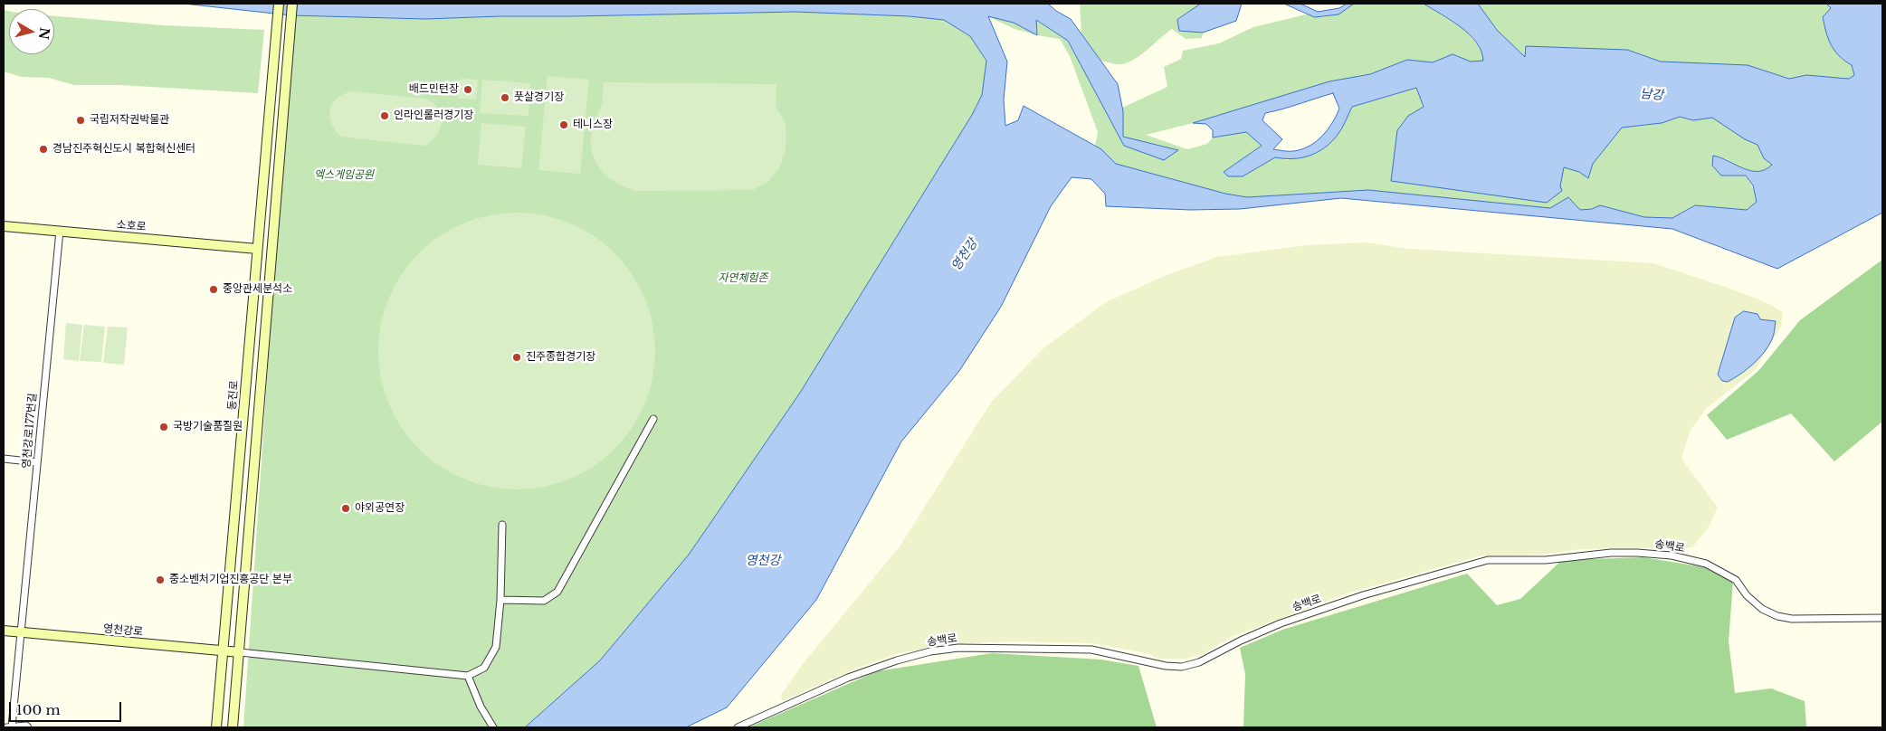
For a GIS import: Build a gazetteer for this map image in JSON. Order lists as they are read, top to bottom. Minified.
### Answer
{"streets":{"street":["소호로","동진로","영천강로177번길","송백로","영천강로"]},"crossings":[["소호로","동진로"],["소호로","영천강로177번길"],["동진로","영천강로"],["영천강로177번길","영천강로"]],"water":["남강","영천강"],"parks":["엑스게임공원","자연체험존"],"places":["배드민턴장","풋살경기장","인라인롤러경기장","국립저작권박물관","테니스장","경남진주혁신도시 복합혁신센터","중앙관세분석소","진주종합경기장","국방기술품질원","야외공연장","중소벤처기업진흥공단 본부"],"scale_bar":"100 m","north":"right"}
